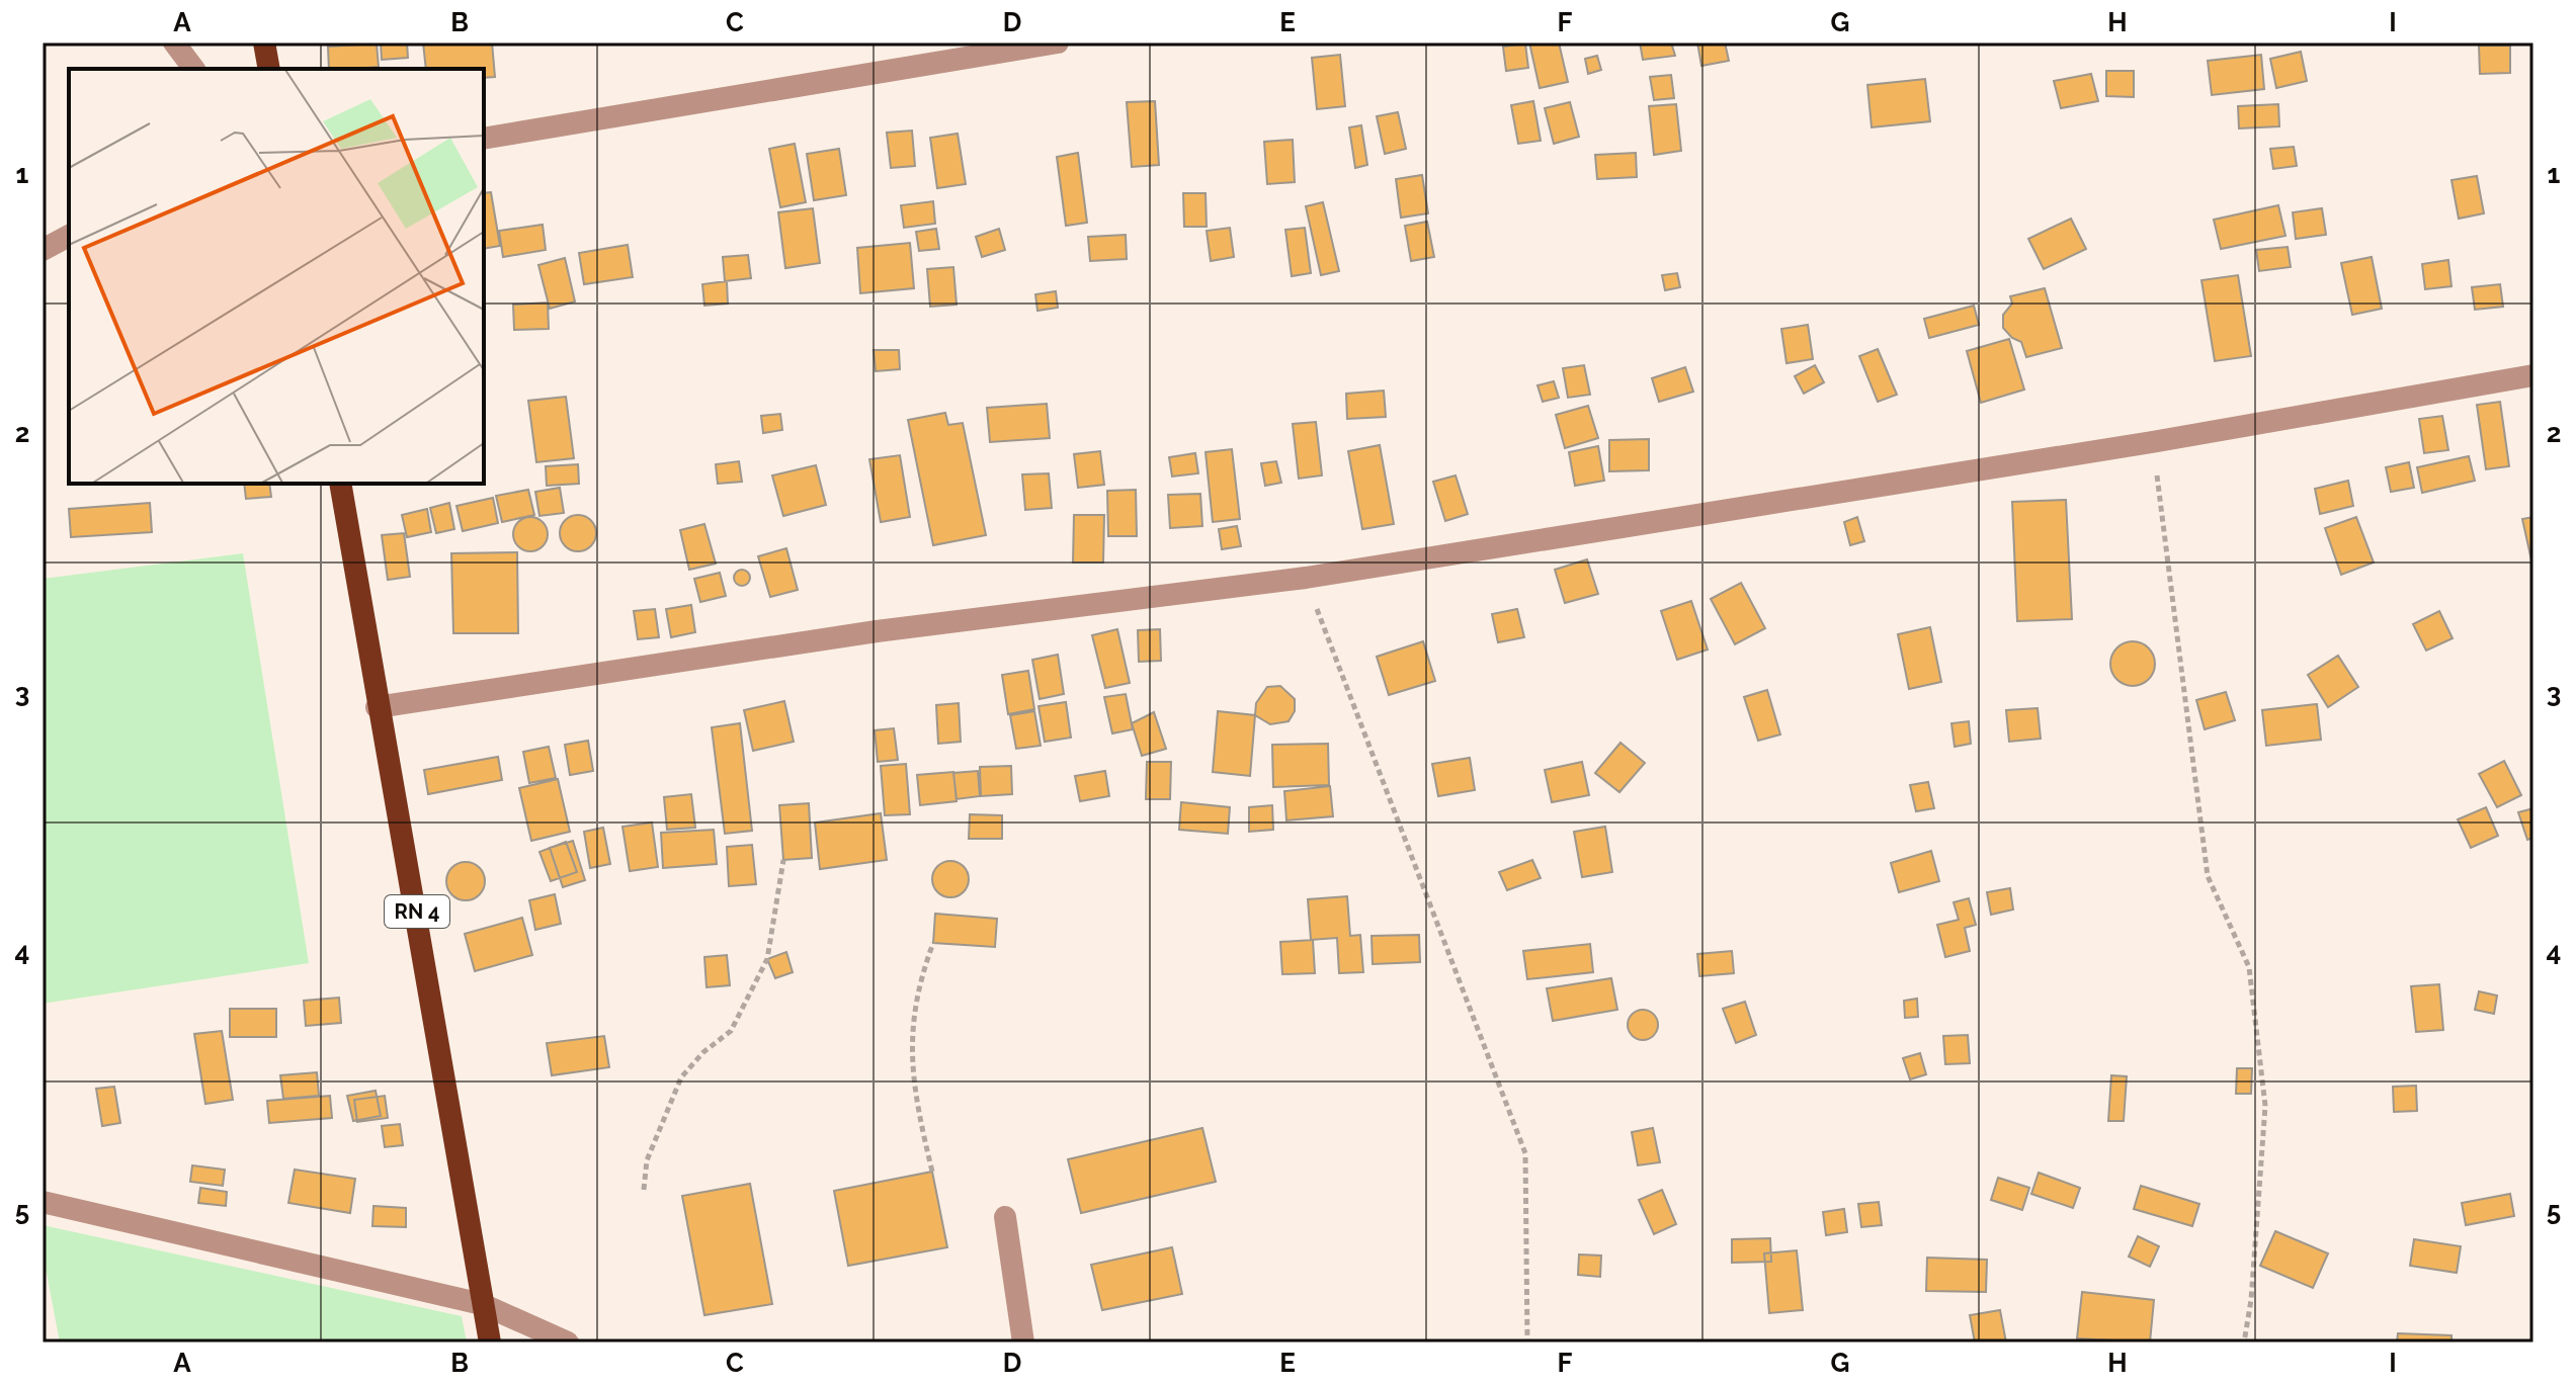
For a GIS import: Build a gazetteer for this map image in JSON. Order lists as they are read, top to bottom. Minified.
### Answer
{"streets":{"highway":["RN 4"]},"grid":{"columns":["A","B","C","D","E","F","G","H","I"],"rows":["1","2","3","4","5"]}}
